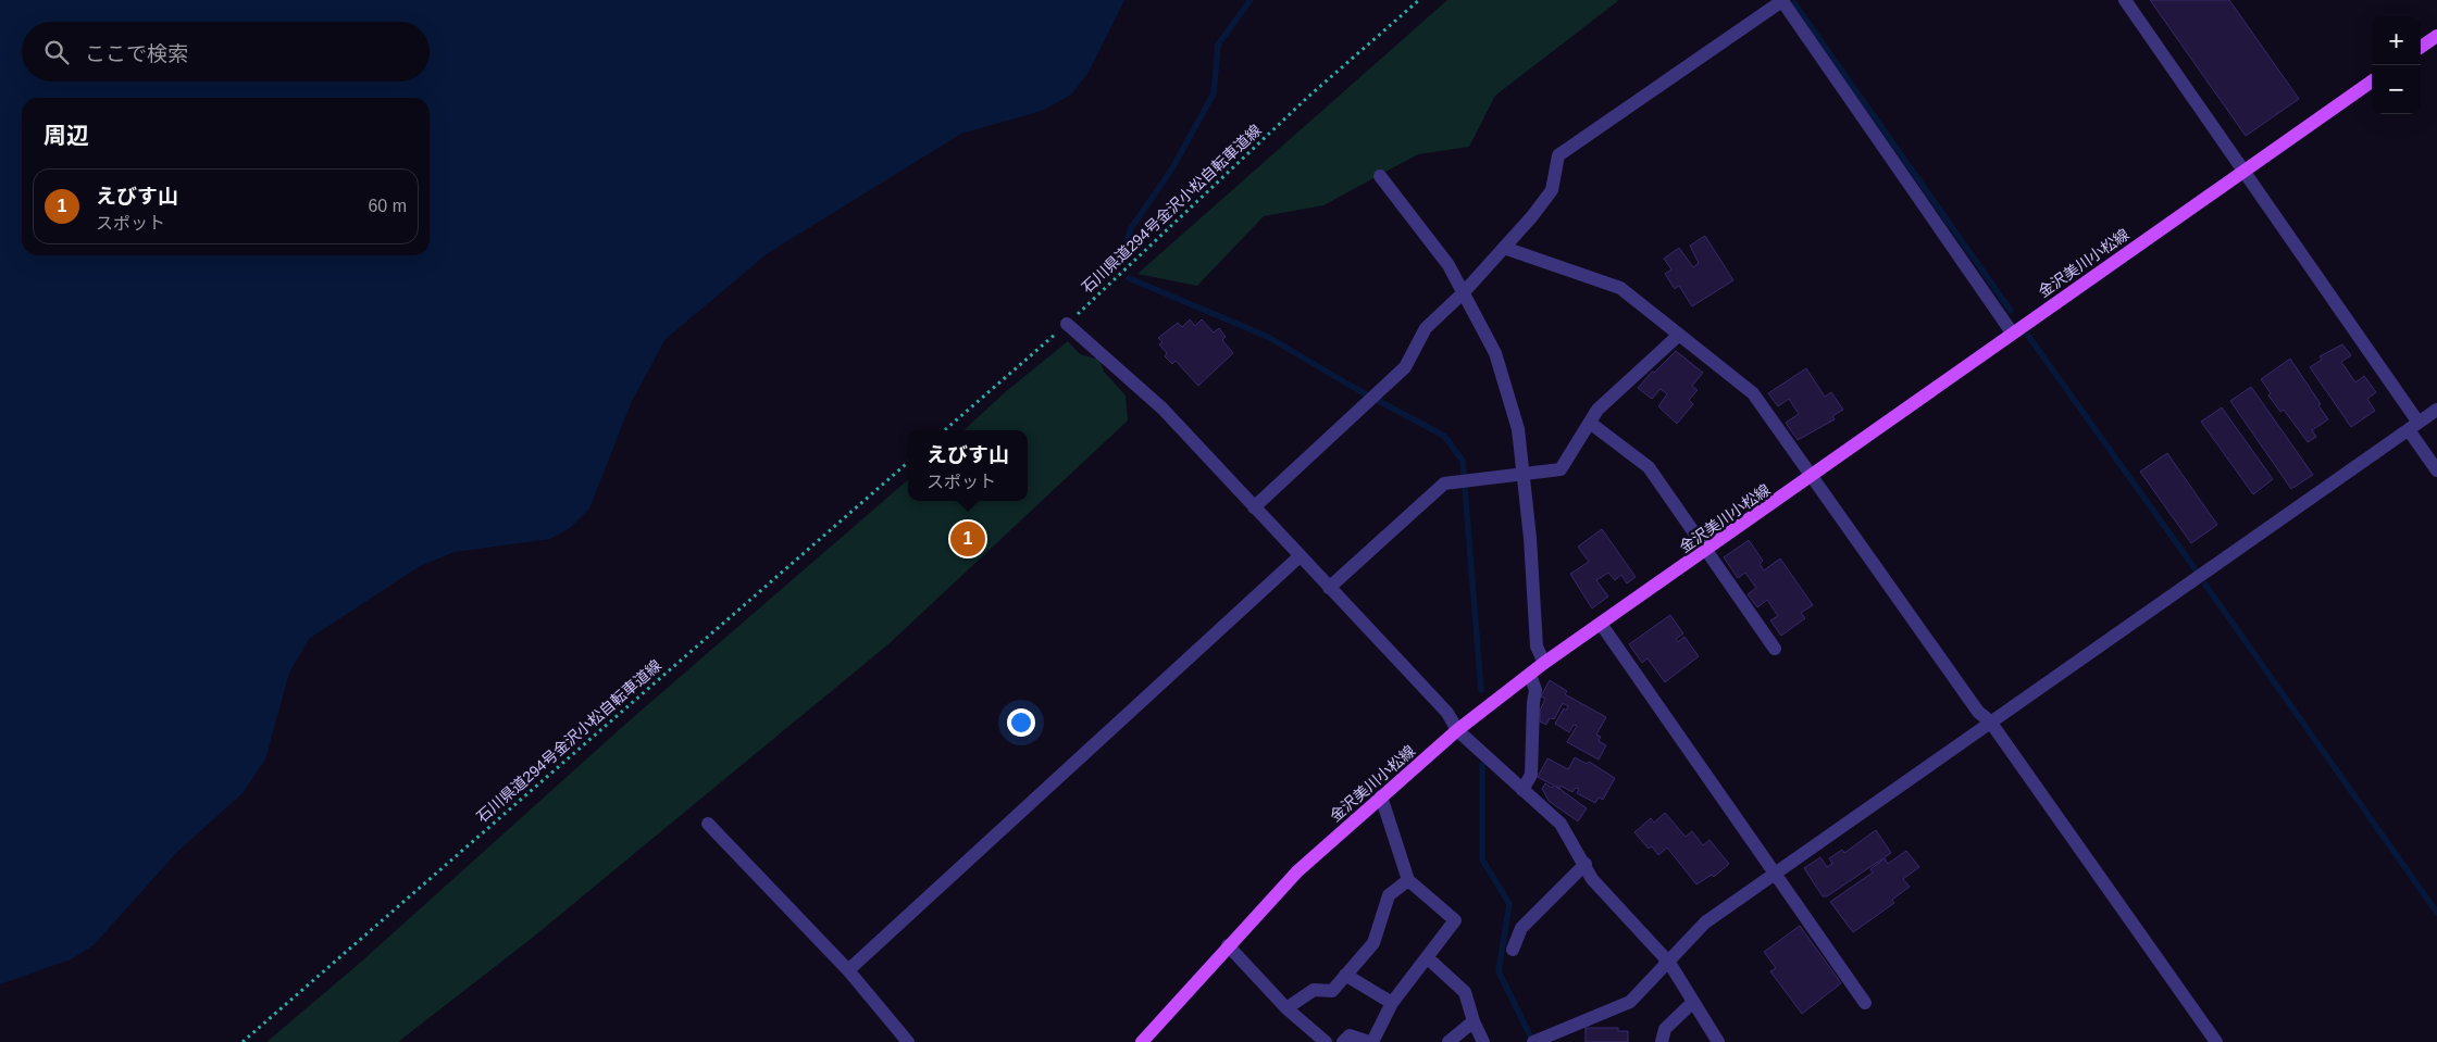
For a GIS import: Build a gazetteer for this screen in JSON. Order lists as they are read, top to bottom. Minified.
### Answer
{"streets":{"main road":["金沢美川小松線"],"path":["石川県道294号金沢小松自転車道線"]},"page":{"map_buttons":["+","−"],"search":"ここで検索","heading":"周辺","list":[{"mark":"1","name":"えびす山","note":"スポット","value":"60 m"}],"popup":["えびす山","スポット"],"pins":"1"}}
